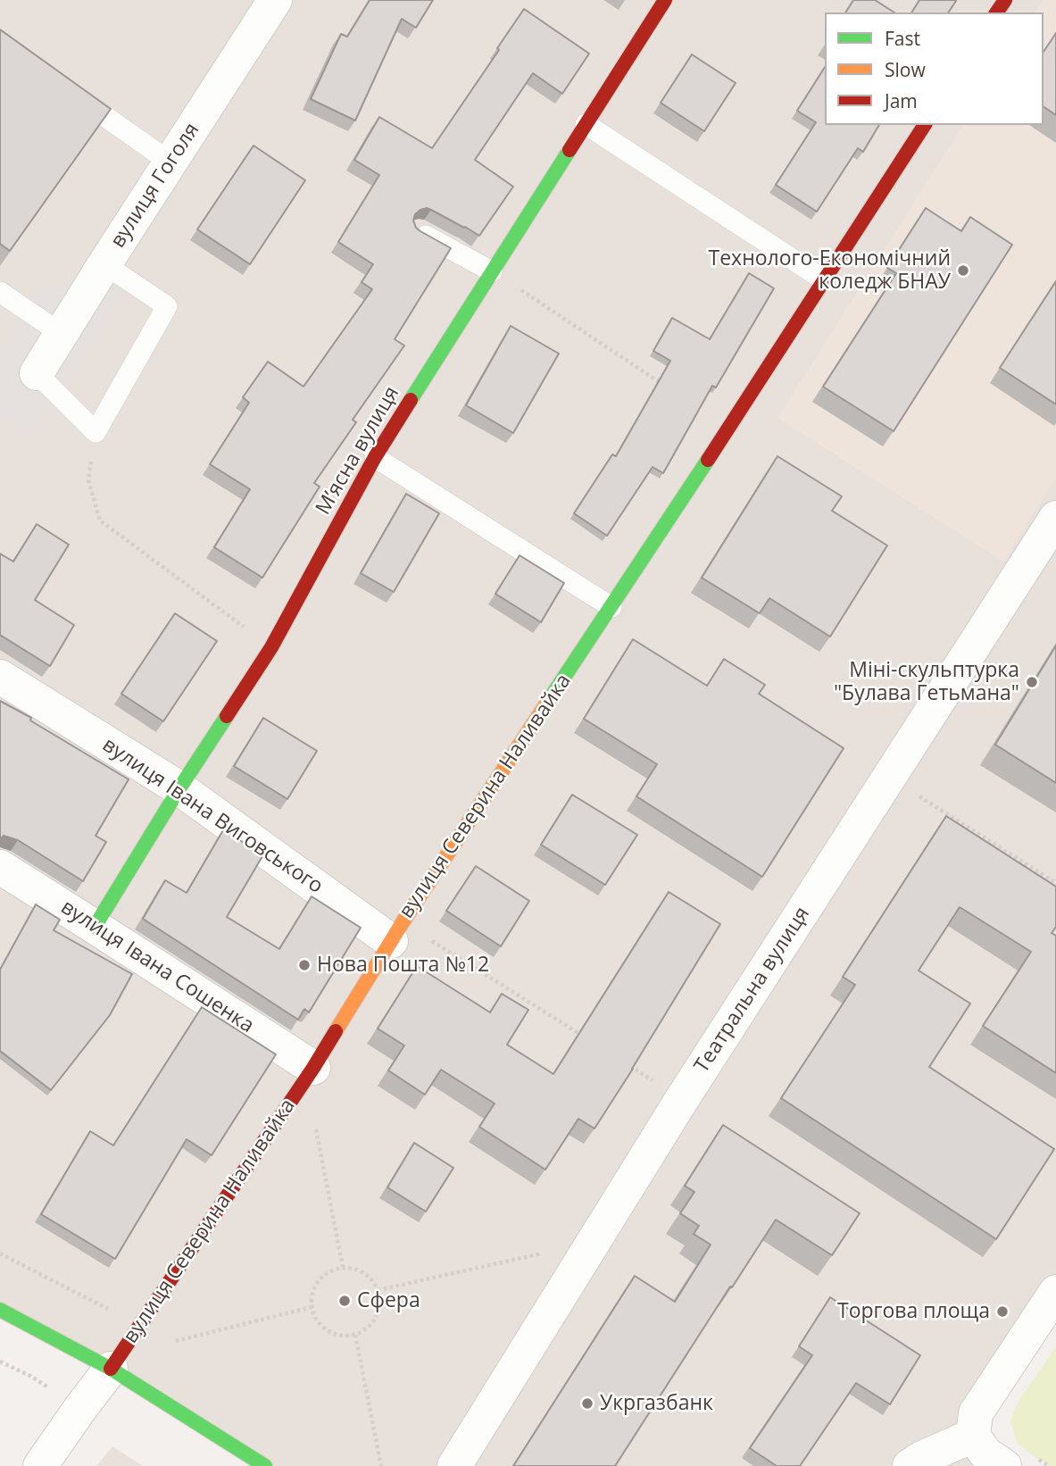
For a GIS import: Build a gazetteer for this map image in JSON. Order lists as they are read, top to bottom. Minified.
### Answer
{"streets":{"street":["вулиця Гоголя","Мʼясна вулиця","вулиця Северина Наливайка","вулиця Івана Виговського","вулиця Івана Сошенка","Театральна вулиця"]},"crossings":[["Мʼясна вулиця","вулиця Івана Виговського"],["Мʼясна вулиця","вулиця Івана Сошенка"],["вулиця Северина Наливайка","вулиця Івана Виговського"],["вулиця Северина Наливайка","вулиця Івана Сошенка"]],"places":["Технолого-Економічний коледж БНАУ","Міні-скульптурка \"Булава Гетьмана\"","Нова Пошта №12","Сфера","Торгова площа","Укргазбанк"],"legend":["Fast","Slow","Jam"]}
